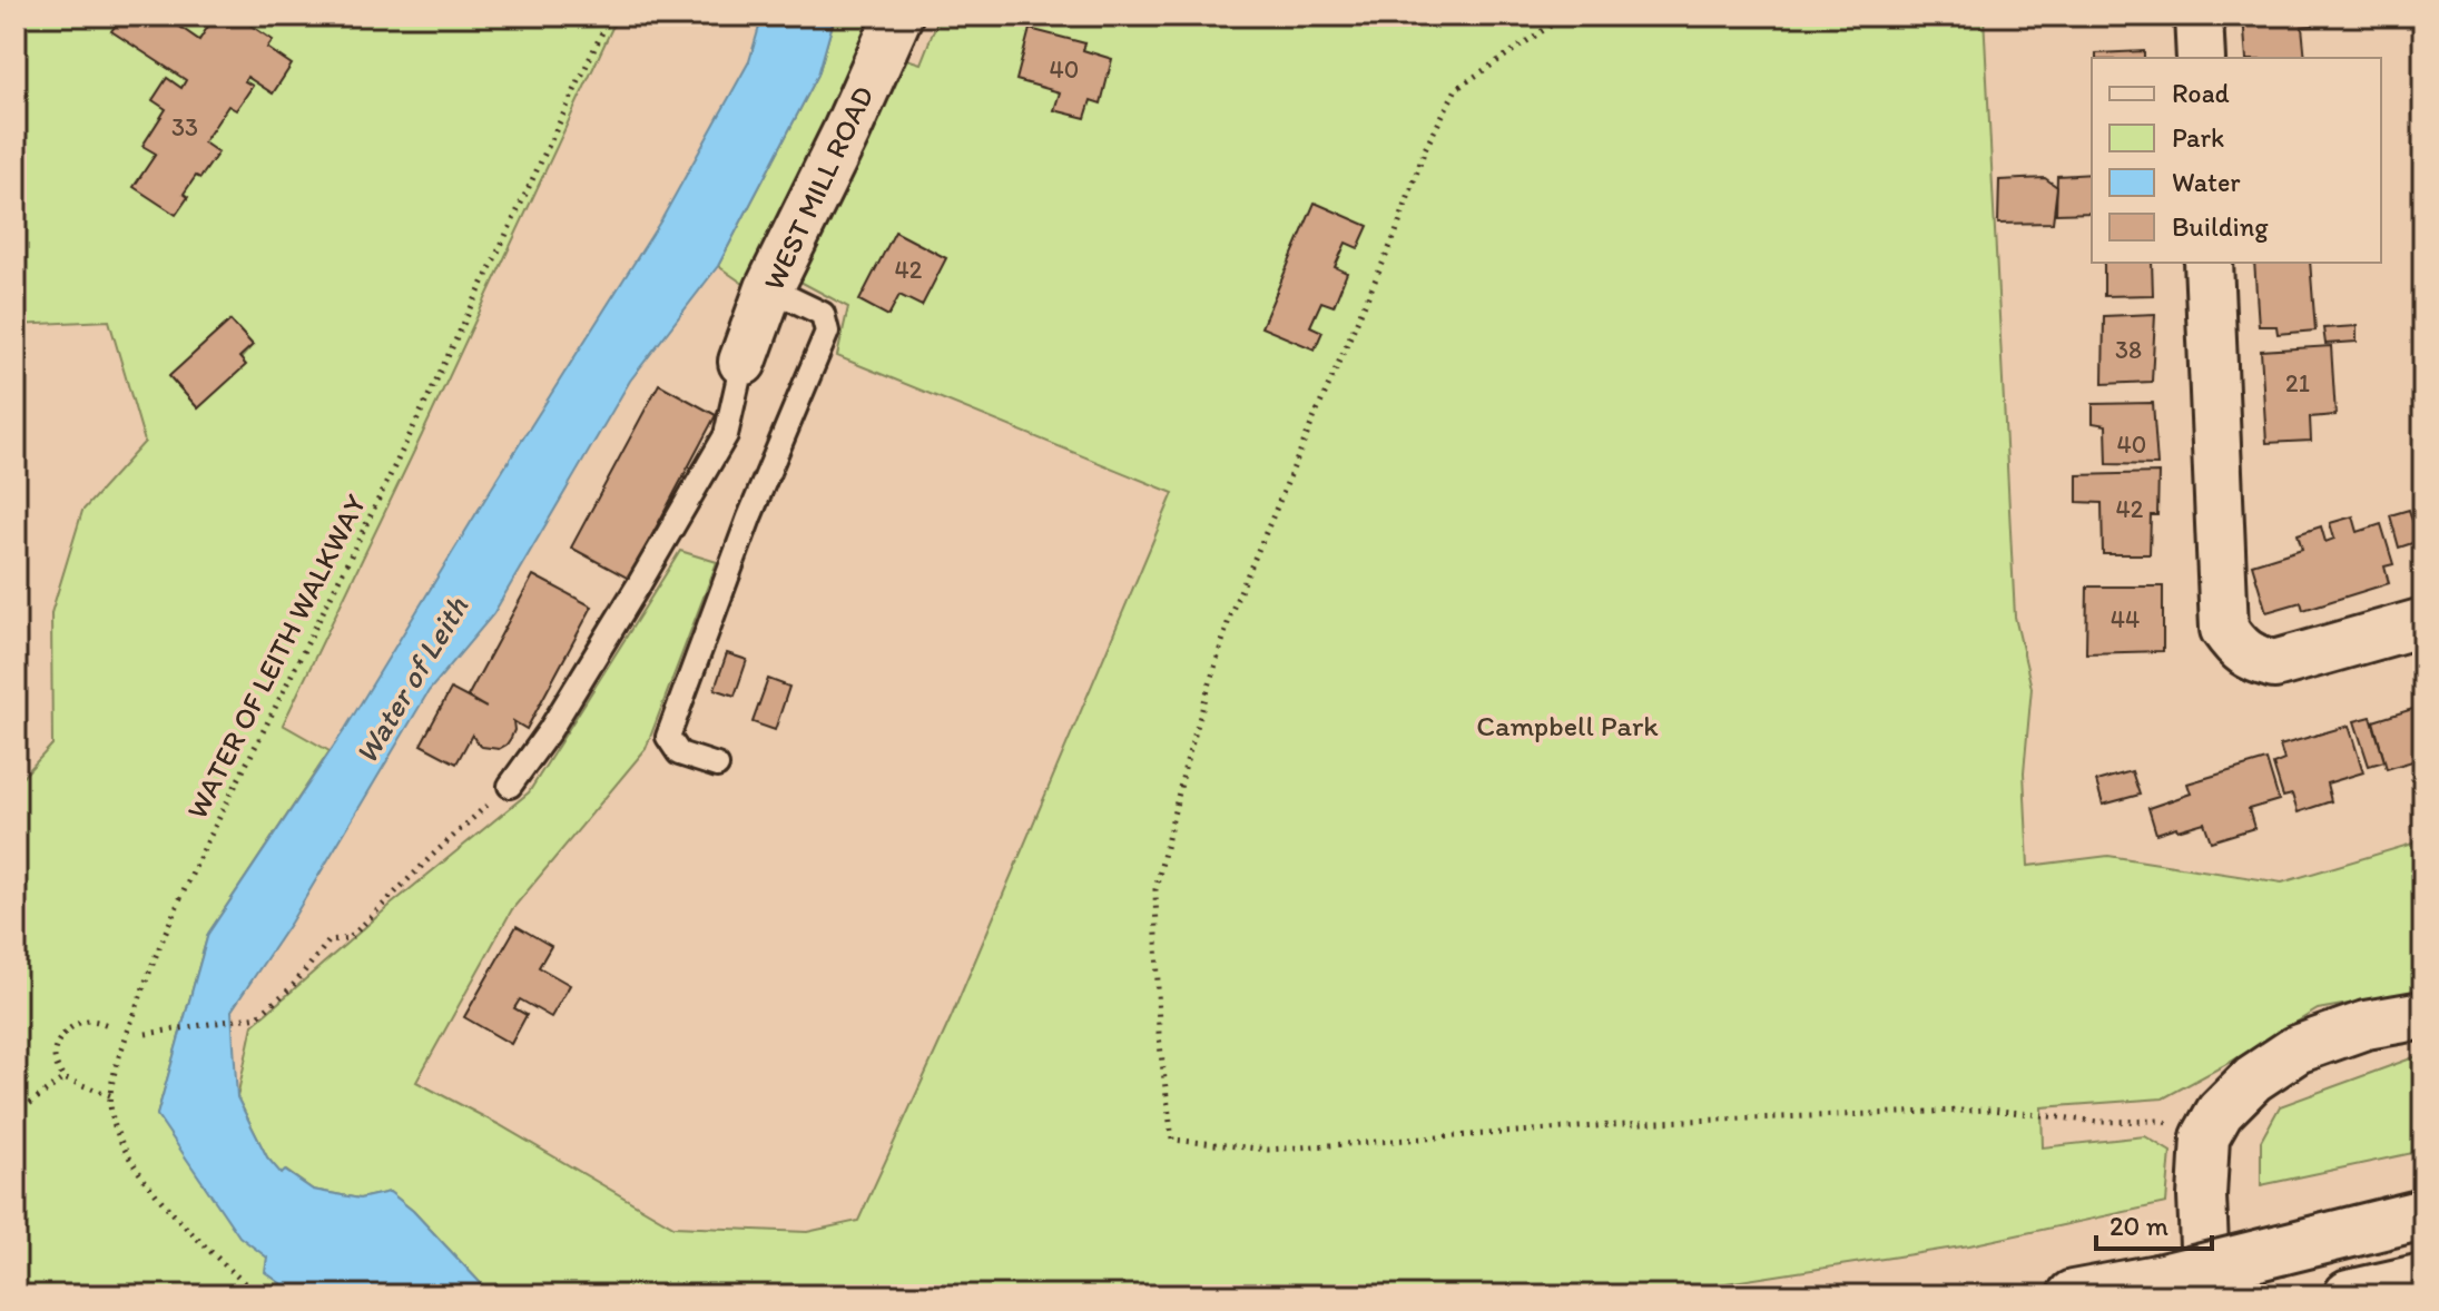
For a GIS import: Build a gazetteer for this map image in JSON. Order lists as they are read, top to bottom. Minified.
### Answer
{"streets":{"street":["WEST MILL ROAD"],"path":["WATER OF LEITH WALKWAY"]},"water":["Water of Leith"],"parks":["Campbell Park"],"house_numbers":["40","33","42","38","21","40","42","44"],"legend":["Road","Park","Water","Building"],"scale_bar":"20 m"}
